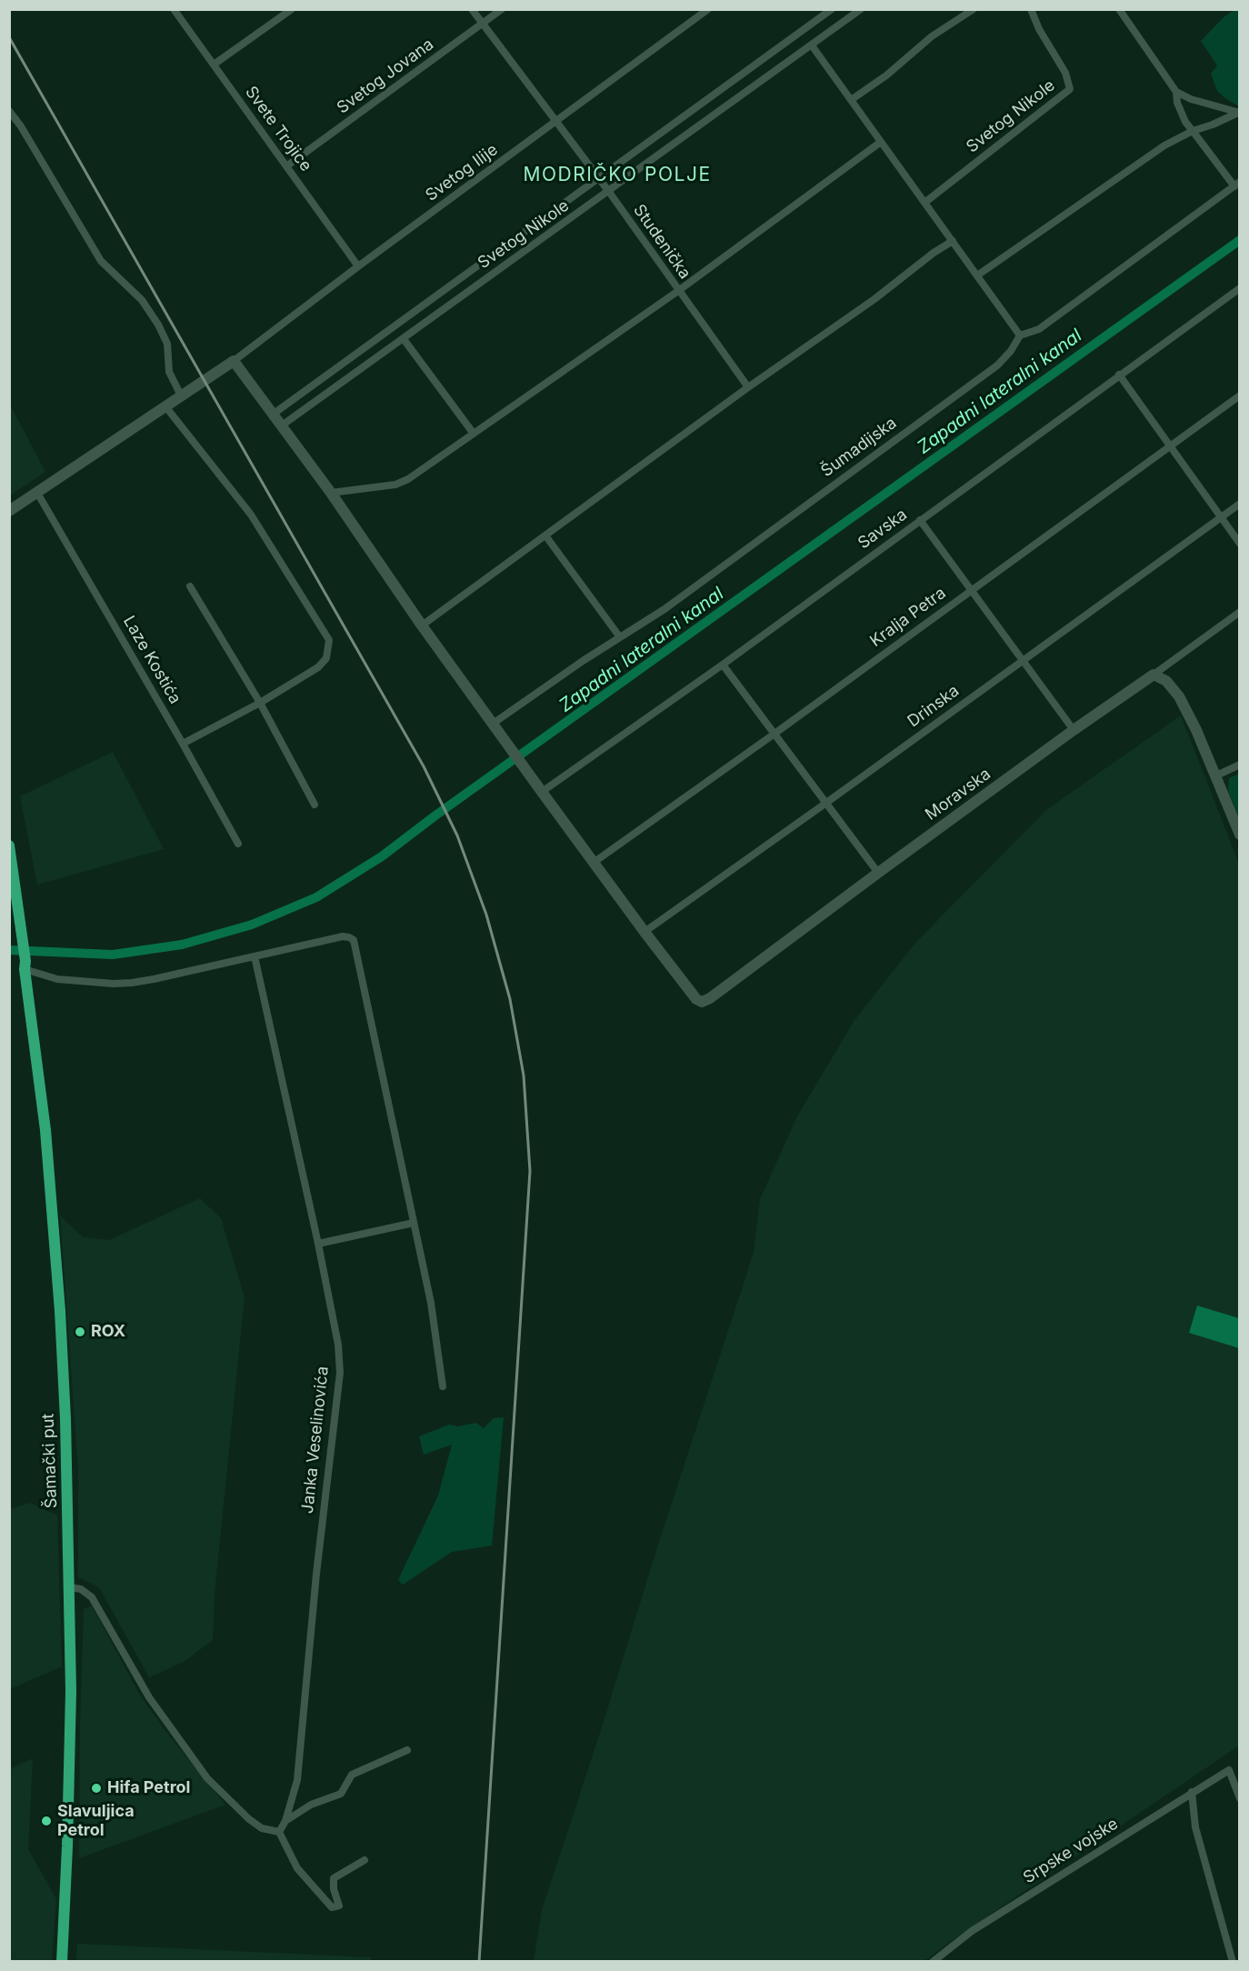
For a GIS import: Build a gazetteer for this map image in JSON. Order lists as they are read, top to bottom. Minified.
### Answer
{"streets":{"main road":["Šamački put"],"street":["Svetog Jovana","Svetog Nikole","Svete Trojice","Svetog Ilije","Studenička","Šumadijska","Savska","Kralja Petra","Laze Kostića","Drinska","Moravska","Janka Veselinovića","Srpske vojske"]},"crossings":[["Svetog Jovana","Svete Trojice"],["Svetog Jovana","Studenička"],["Svetog Nikole","Studenička"],["Svete Trojice","Svetog Ilije"],["Svetog Ilije","Studenička"],["Drinska","Moravska"]],"districts":["MODRIČKO POLJE"],"water":["Zapadni lateralni kanal"],"places":["ROX","Hifa Petrol","Slavuljica Petrol"]}
